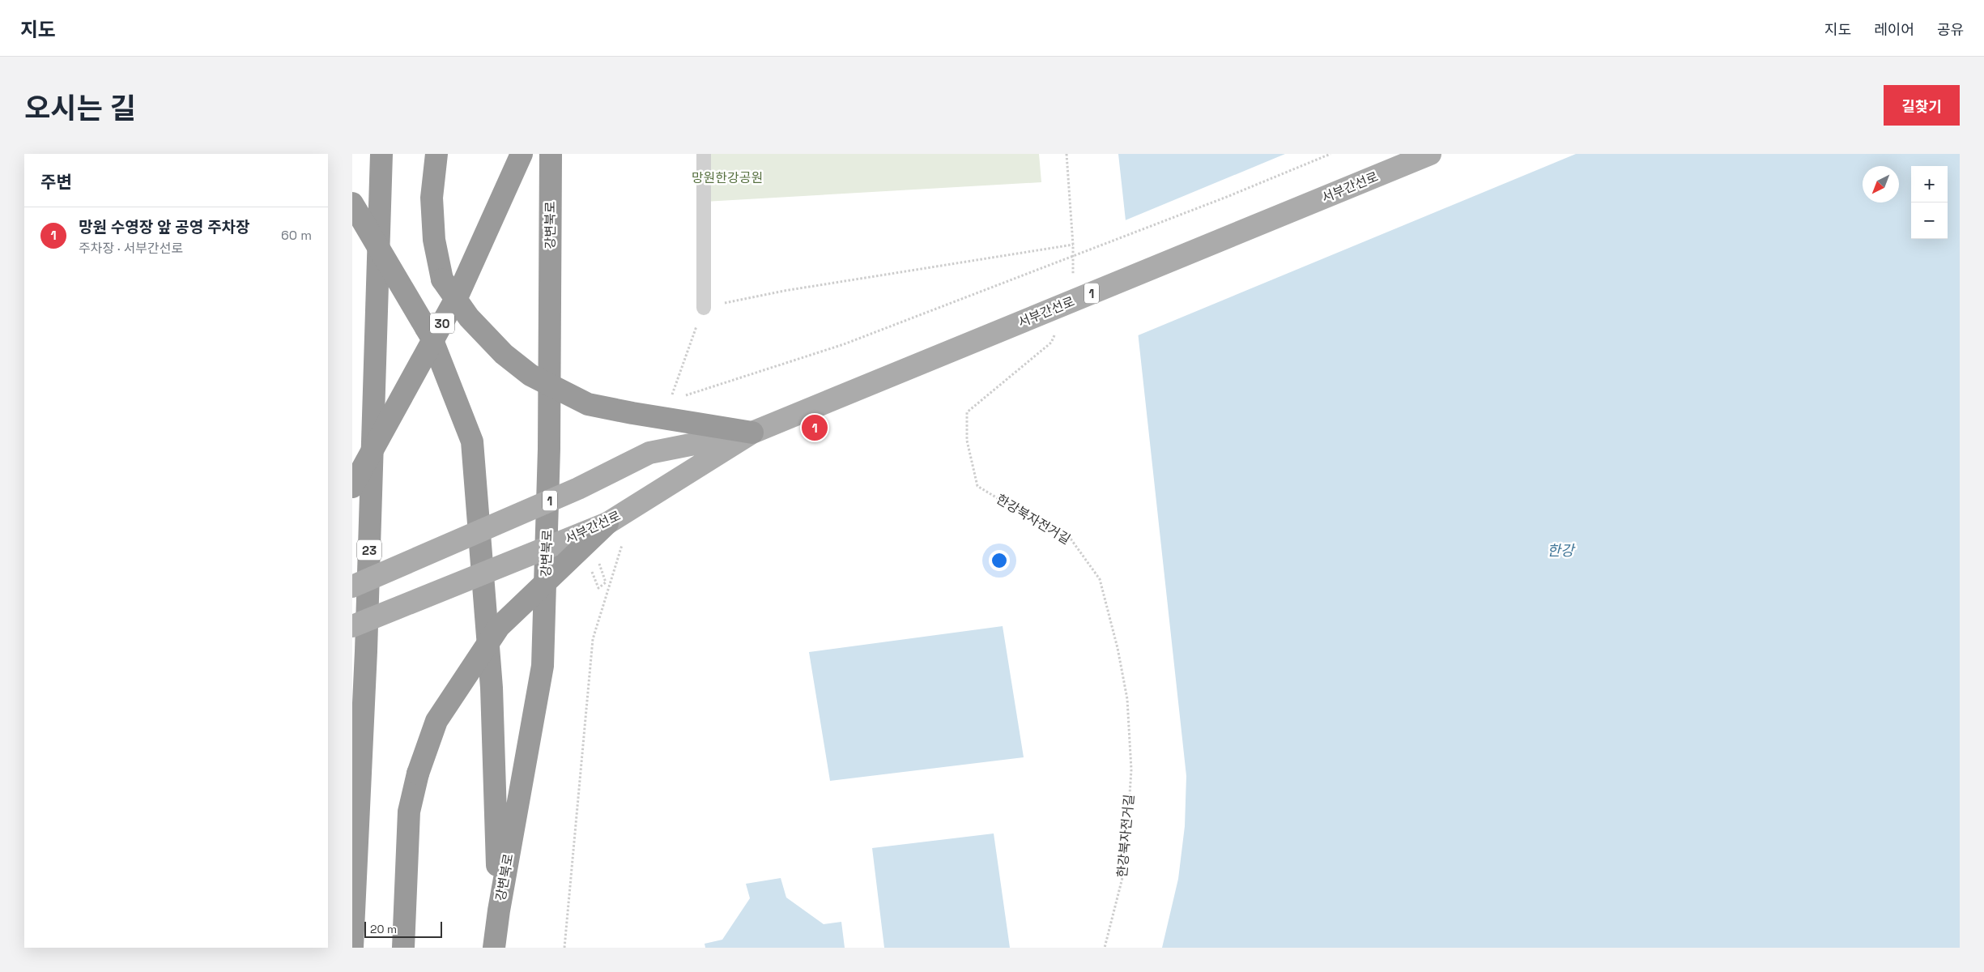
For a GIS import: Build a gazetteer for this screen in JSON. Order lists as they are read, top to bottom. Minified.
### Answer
{"streets":{"highway":["강변북로","30","23"],"main road":["서부간선로","1"],"path":["한강북자전거길"]},"water":["한강"],"parks":["망원한강공원"],"scale_bar":"20 m","north":"bottom left","page":{"header":"지도","nav":["지도","레이어","공유"],"title":"오시는 길","buttons":"길찾기","heading":"주변","map_buttons":["+","−"],"list":[{"mark":"1","name":"망원 수영장 앞 공영 주차장","note":"주차장 · 서부간선로","value":"60 m"}],"pins":"1","scale":"20 m"}}
